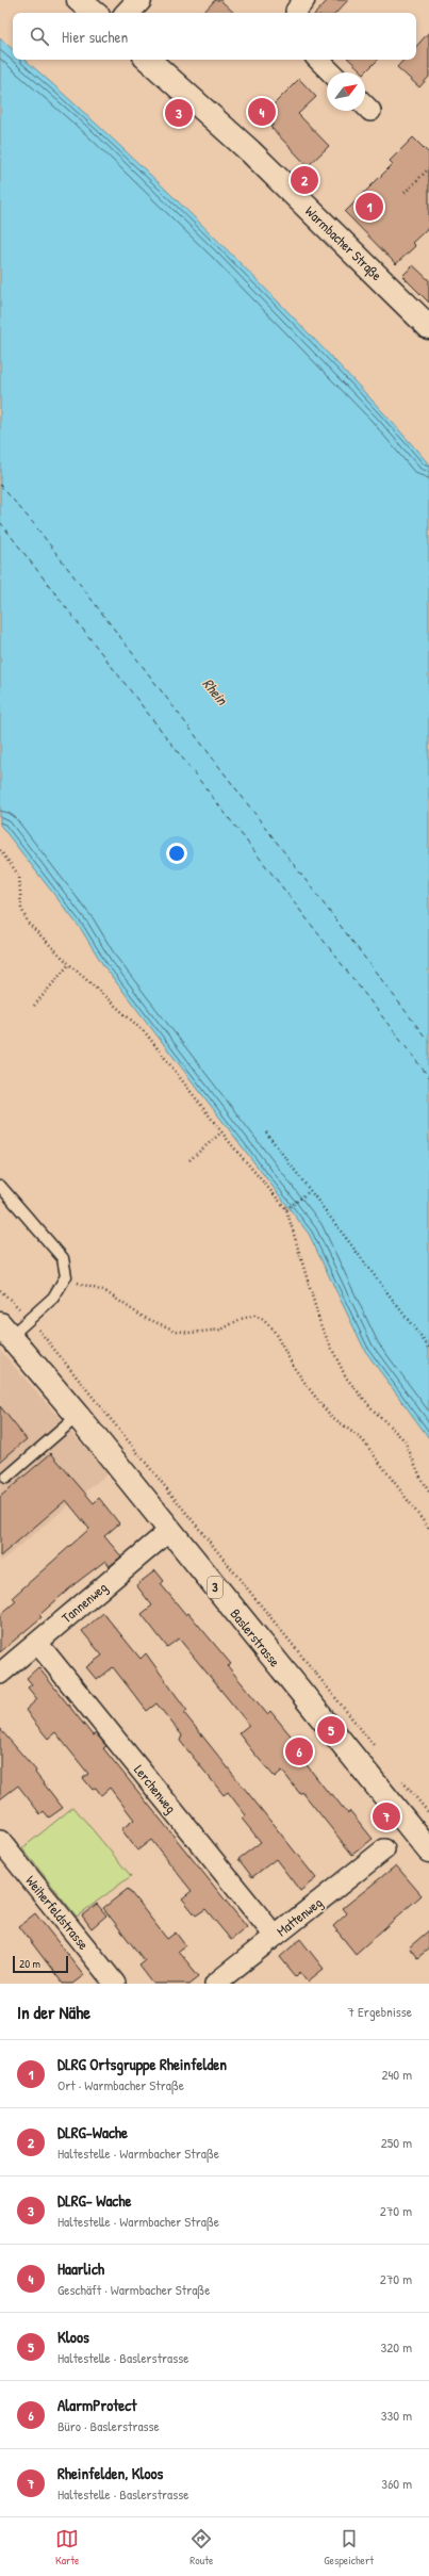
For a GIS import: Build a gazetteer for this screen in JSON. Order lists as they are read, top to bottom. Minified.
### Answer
{"streets":{"main road":["Warmbacher Straße","3","Baslerstrasse"],"street":["Tannenweg","Lerchenweg","Weiherfeldstrasse","Mattenweg"]},"crossings":[["Tannenweg","Baslerstrasse"],["Tannenweg","Lerchenweg"],["Lerchenweg","Mattenweg"]],"water":["Rhein"],"scale_bar":"20 m","north":"top right","page":{"search":"Hier suchen","pins":["4","3","2","1","5","6","7"],"scale":"20 m","heading":["In der Nähe","7 Ergebnisse"],"list":[{"mark":"1","name":"DLRG Ortsgruppe Rheinfelden","note":"Ort · Warmbacher Straße","value":"240 m"},{"mark":"2","name":"DLRG-Wache","note":"Haltestelle · Warmbacher Straße","value":"250 m"},{"mark":"3","name":"DLRG- Wache","note":"Haltestelle · Warmbacher Straße","value":"270 m"},{"mark":"4","name":"Haarlich","note":"Geschäft · Warmbacher Straße","value":"270 m"},{"mark":"5","name":"Kloos","note":"Haltestelle · Baslerstrasse","value":"320 m"},{"mark":"6","name":"AlarmProtect","note":"Büro · Baslerstrasse","value":"330 m"},{"mark":"7","name":"Rheinfelden, Kloos","note":"Haltestelle · Baslerstrasse","value":"360 m"}],"nav":["Karte","Route","Gespeichert"]}}
